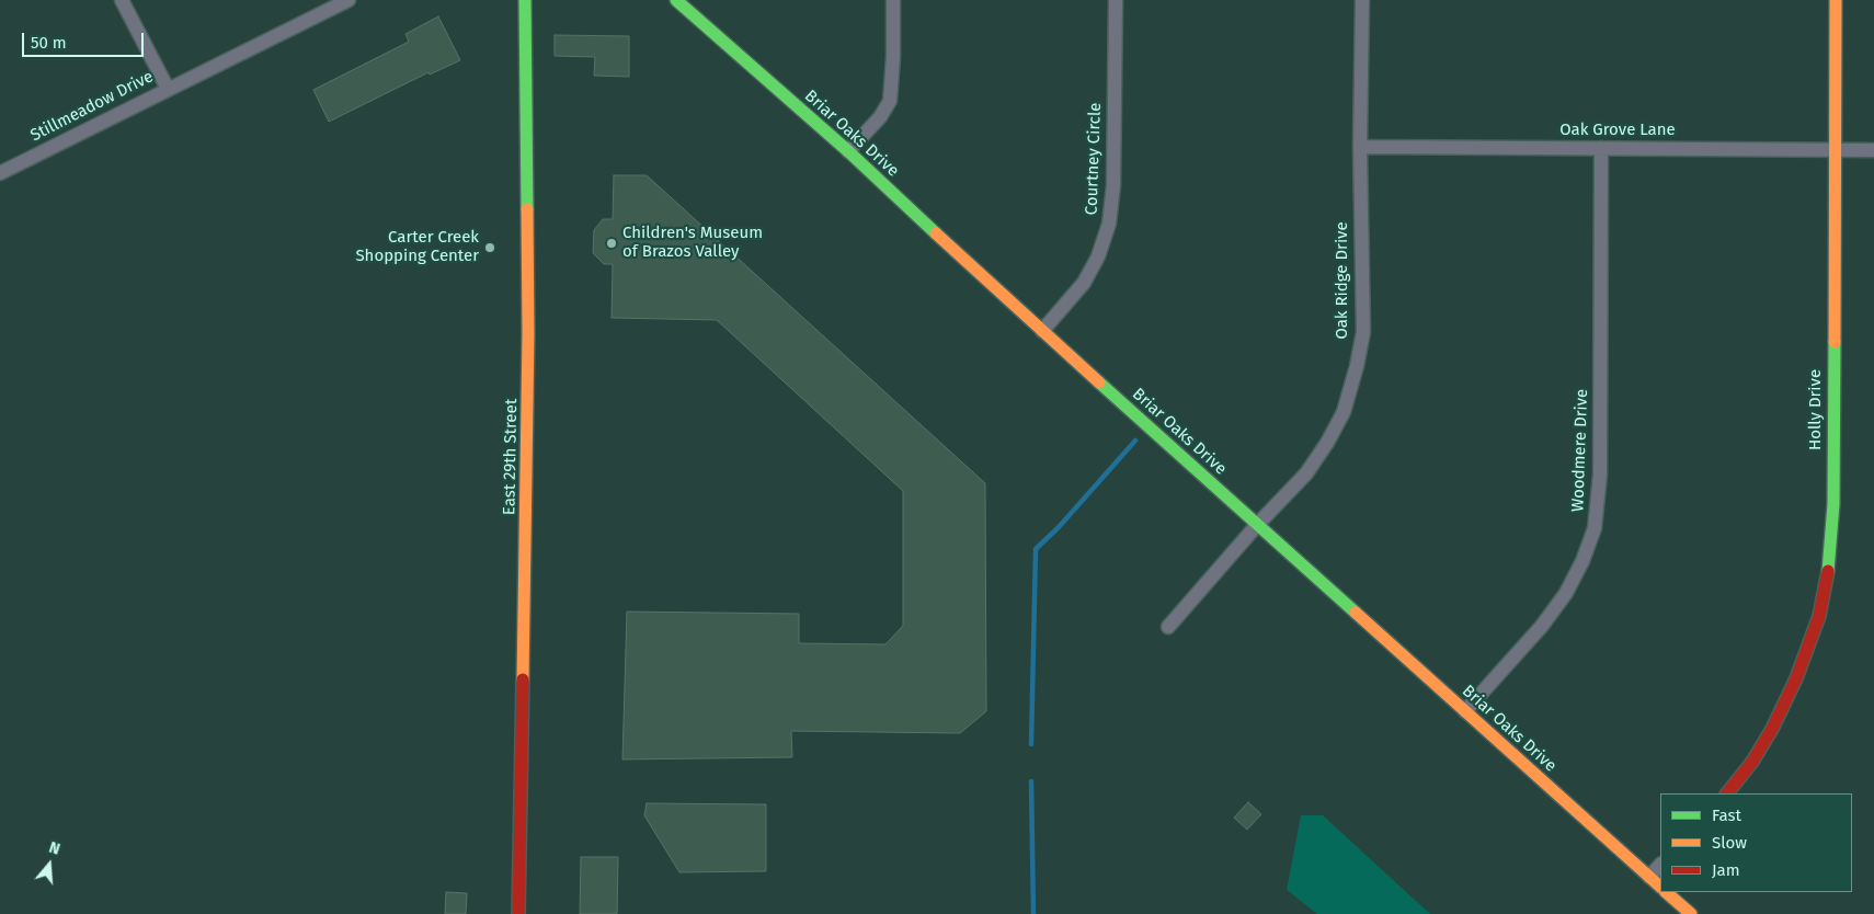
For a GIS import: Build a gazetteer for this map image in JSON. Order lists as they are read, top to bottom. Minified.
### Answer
{"streets":{"street":["Stillmeadow Drive","Oak Grove Lane","Briar Oaks Drive","Courtney Circle","Oak Ridge Drive","Holly Drive","Woodmere Drive","East 29th Street"]},"crossings":[["Oak Grove Lane","Oak Ridge Drive"],["Oak Grove Lane","Holly Drive"],["Oak Grove Lane","Woodmere Drive"],["Briar Oaks Drive","Courtney Circle"],["Briar Oaks Drive","Oak Ridge Drive"],["Briar Oaks Drive","Woodmere Drive"]],"places":["Children's Museum of Brazos Valley","Carter Creek Shopping Center"],"legend":["Fast","Slow","Jam"],"scale_bar":"50 m","north":"top"}
